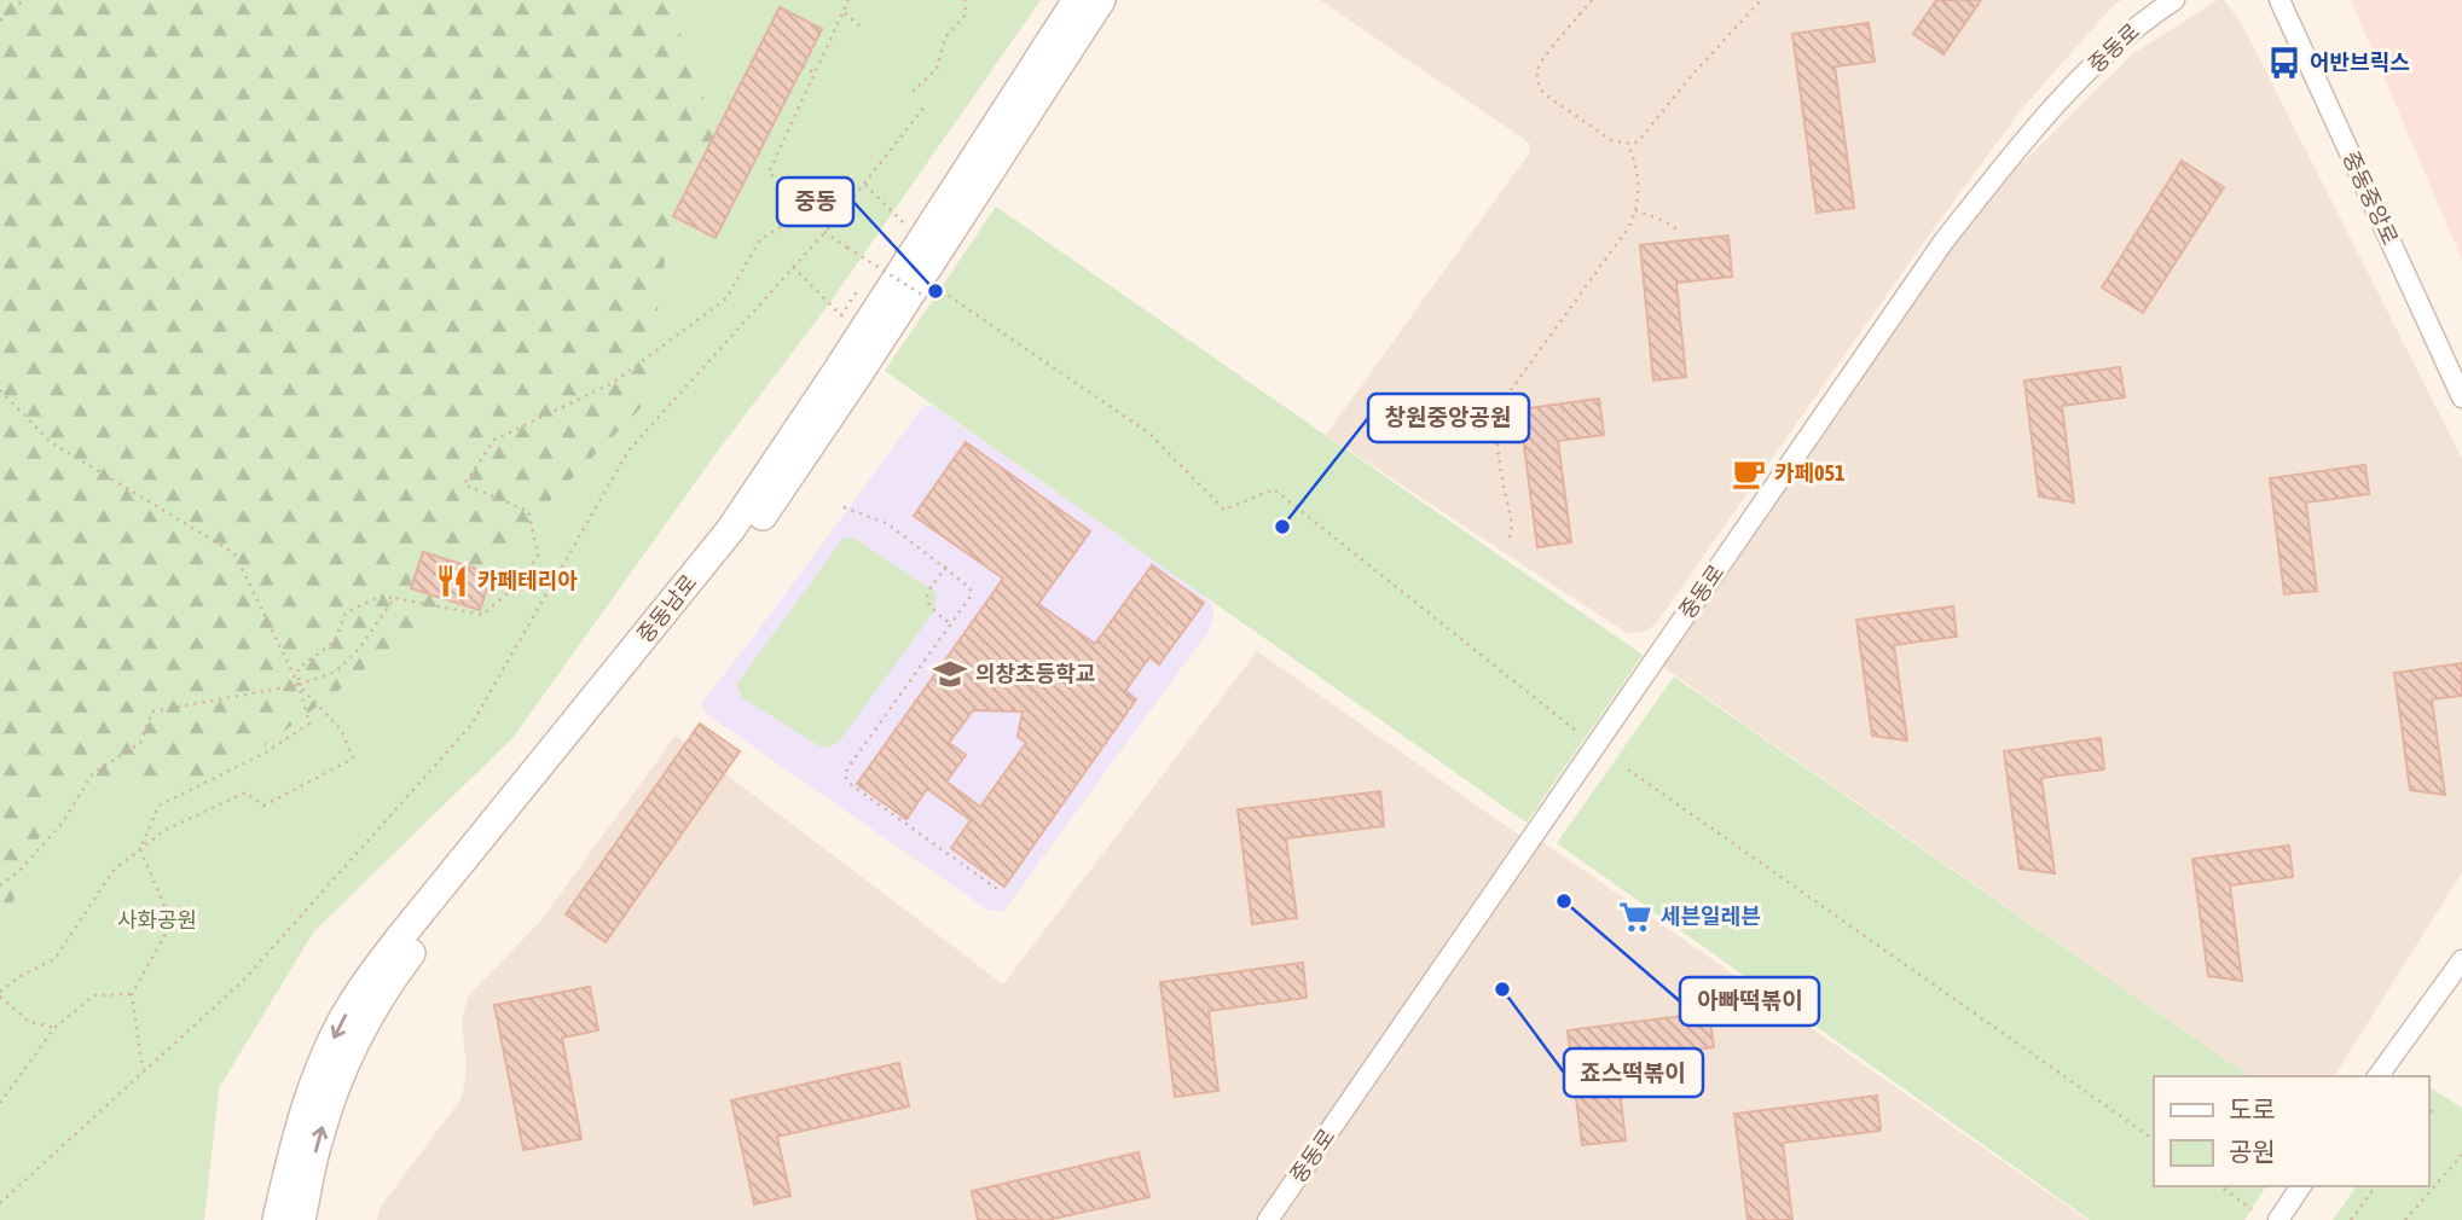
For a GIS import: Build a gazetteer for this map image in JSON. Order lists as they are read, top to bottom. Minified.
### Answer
{"streets":{"street":["중동로","중동중앙로","중동남로"]},"parks":["사화공원"],"places":{"bus stop":["어반브릭스"],"other":["중동","창원중앙공원","아빠떡볶이","죠스떡볶이"],"cafe":["카페051"],"restaurant":["카페테리아"],"school or university":["의창초등학교"],"supermarket":["세븐일레븐"]},"legend":["도로","공원"]}
